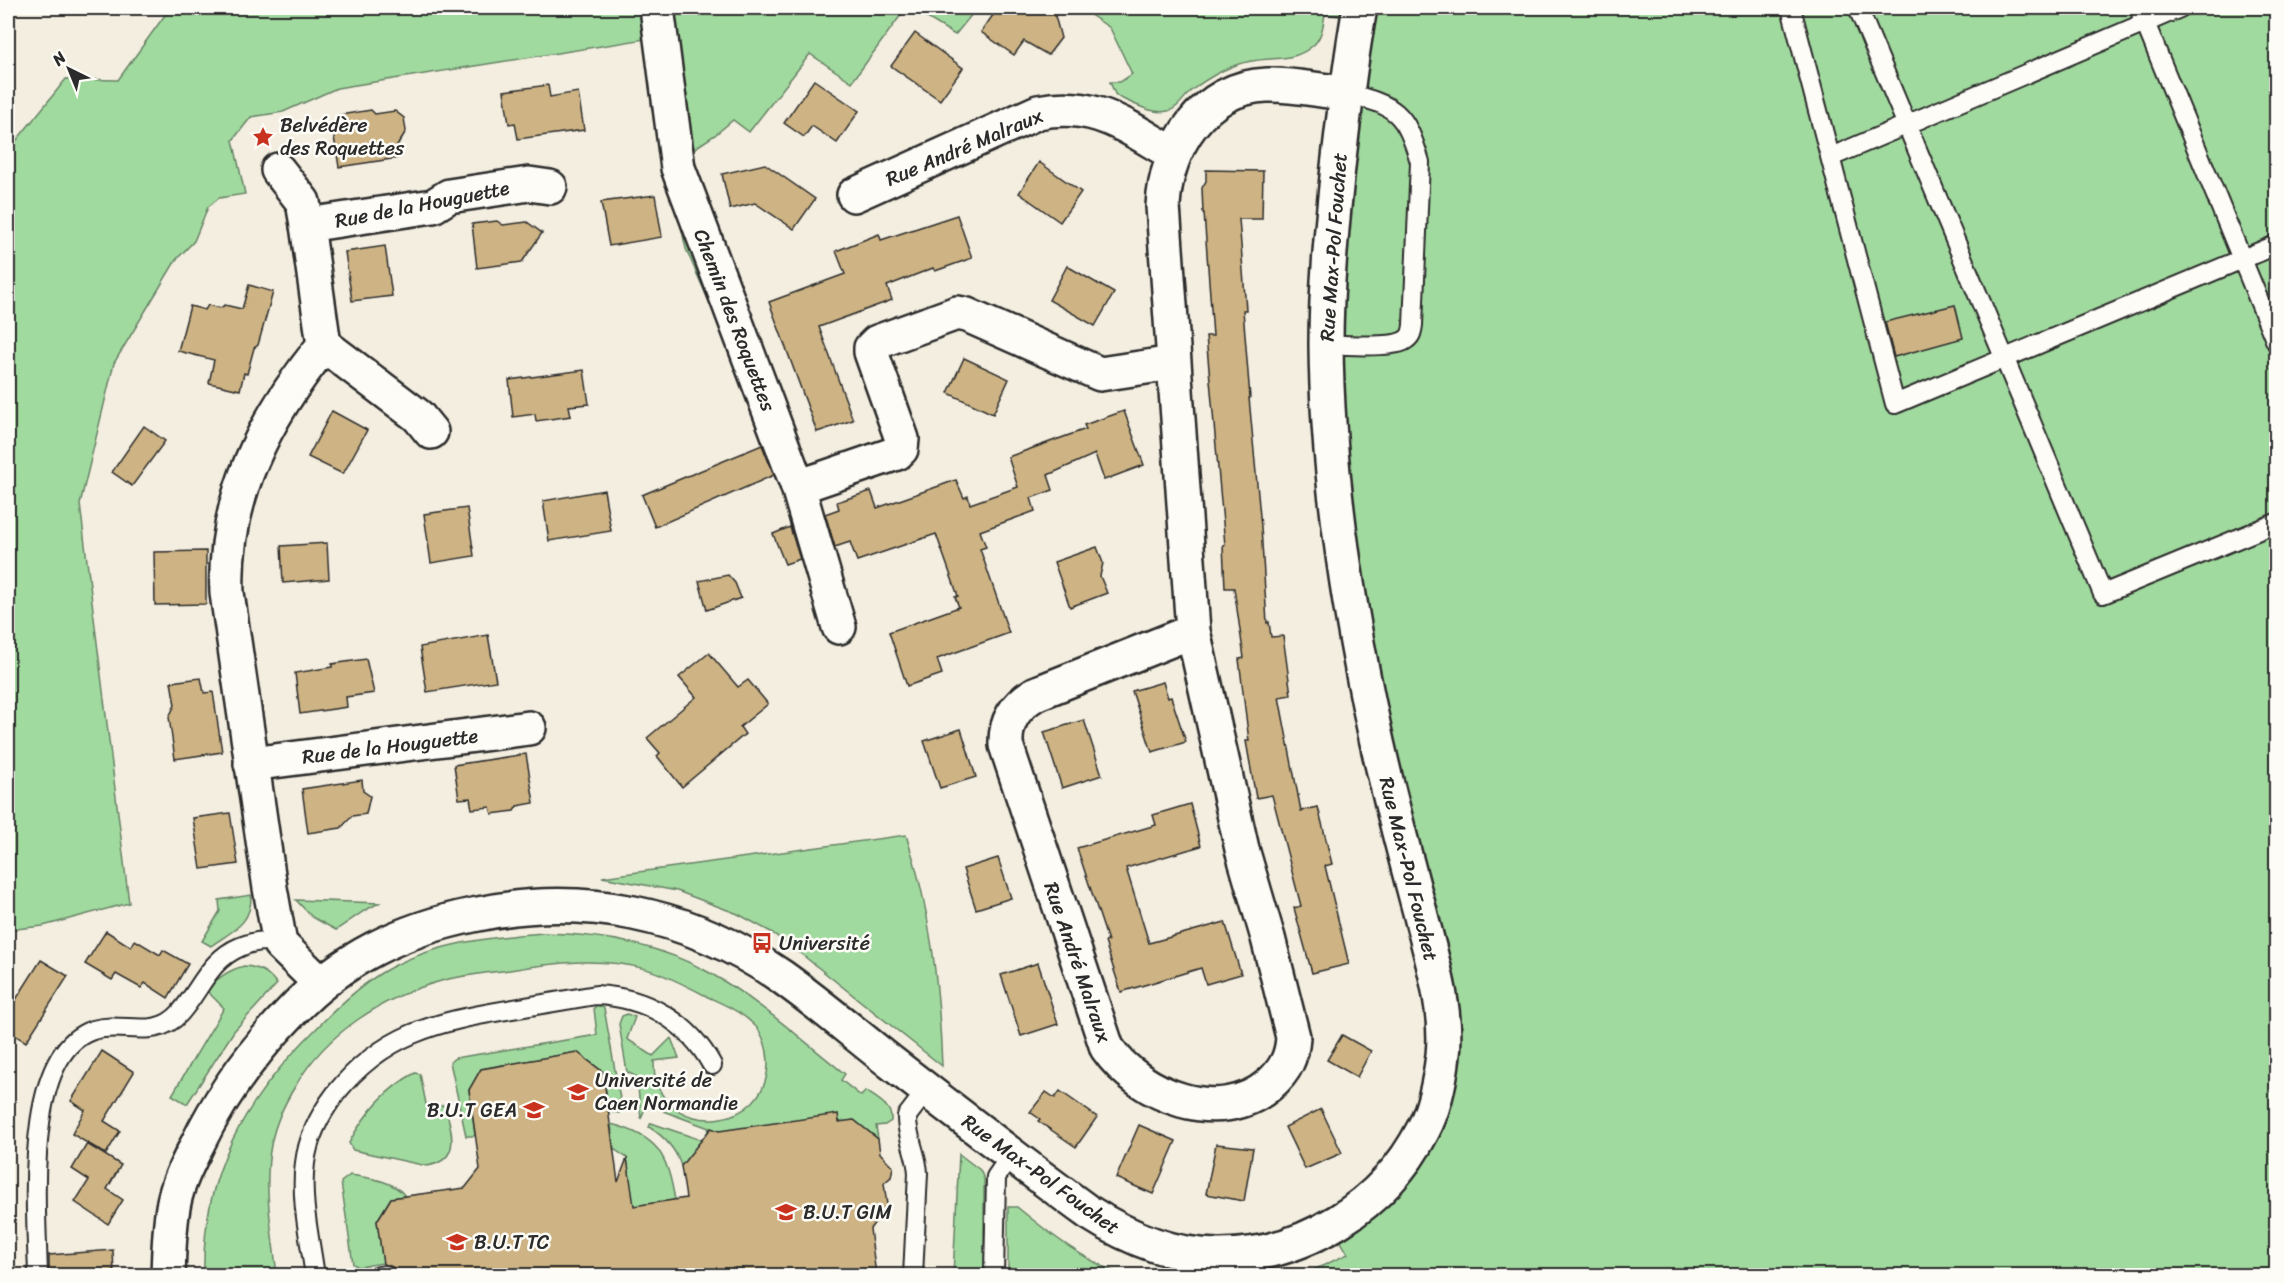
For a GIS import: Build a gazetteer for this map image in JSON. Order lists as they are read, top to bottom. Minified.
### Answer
{"streets":{"street":["Rue André Malraux","Rue de la Houguette","Rue Max-Pol Fouchet","Chemin des Roquettes"]},"crossings":[["Rue André Malraux","Rue Max-Pol Fouchet"]],"places":{"place":["Belvédère des Roquettes"],"bus stop":["Université"],"school or university":["Université de Caen Normandie","B.U.T GEA","B.U.T GIM","B.U.T TC"]},"north":"top left"}
